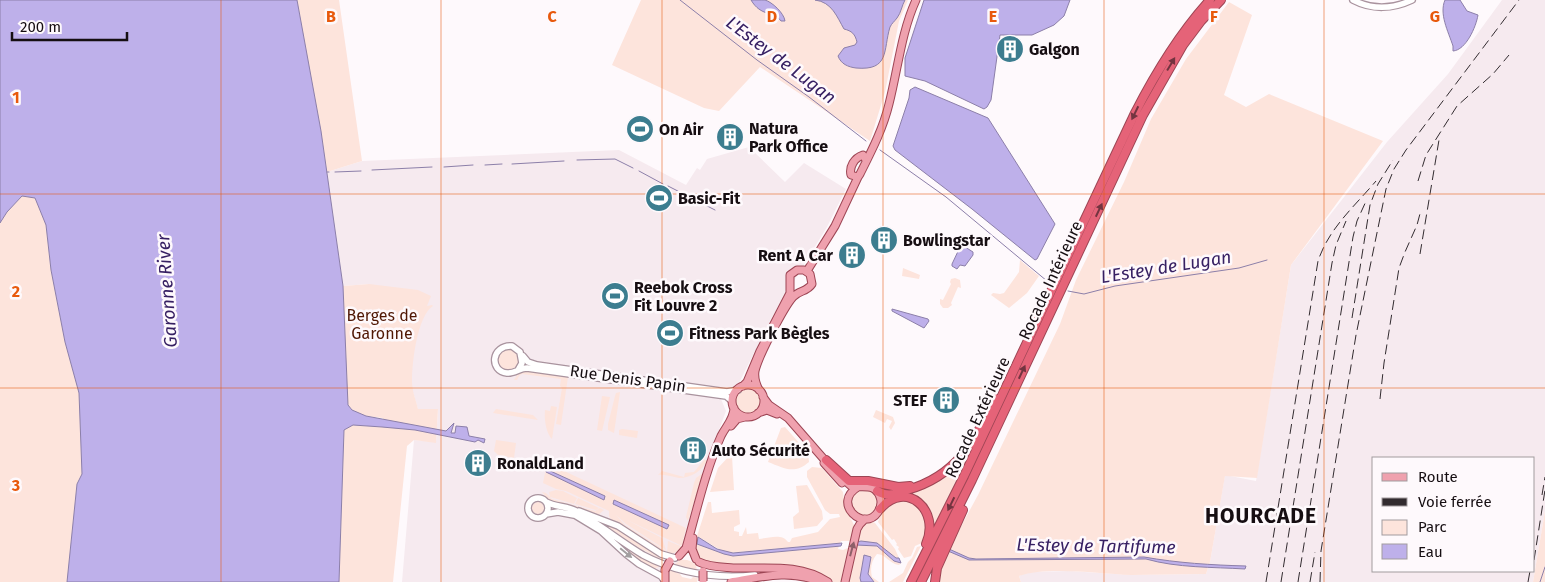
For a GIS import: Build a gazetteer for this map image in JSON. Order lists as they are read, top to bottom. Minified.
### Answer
{"streets":{"highway":["Rocade Intérieure","Rocade Extérieure"],"street":["Rue Denis Papin"]},"one_way":["Rocade Intérieure"],"districts":["HOURCADE"],"water":["L'Estey de Lugan","Garonne River","L'Estey de Tartifume"],"parks":["Berges de Garonne"],"places":{"building":["Galgon","Natura Park Office","Bowlingstar","Rent A Car","STEF","Auto Sécurité","RonaldLand"],"sports":["On Air","Basic-Fit","Reebok Cross Fit Louvre 2","Fitness Park Bègles"]},"legend":["Route","Voie ferrée","Parc","Eau"],"scale_bar":"200 m","grid":{"columns":["B","C","D","E","F","G"],"rows":["1","2","3"]}}
